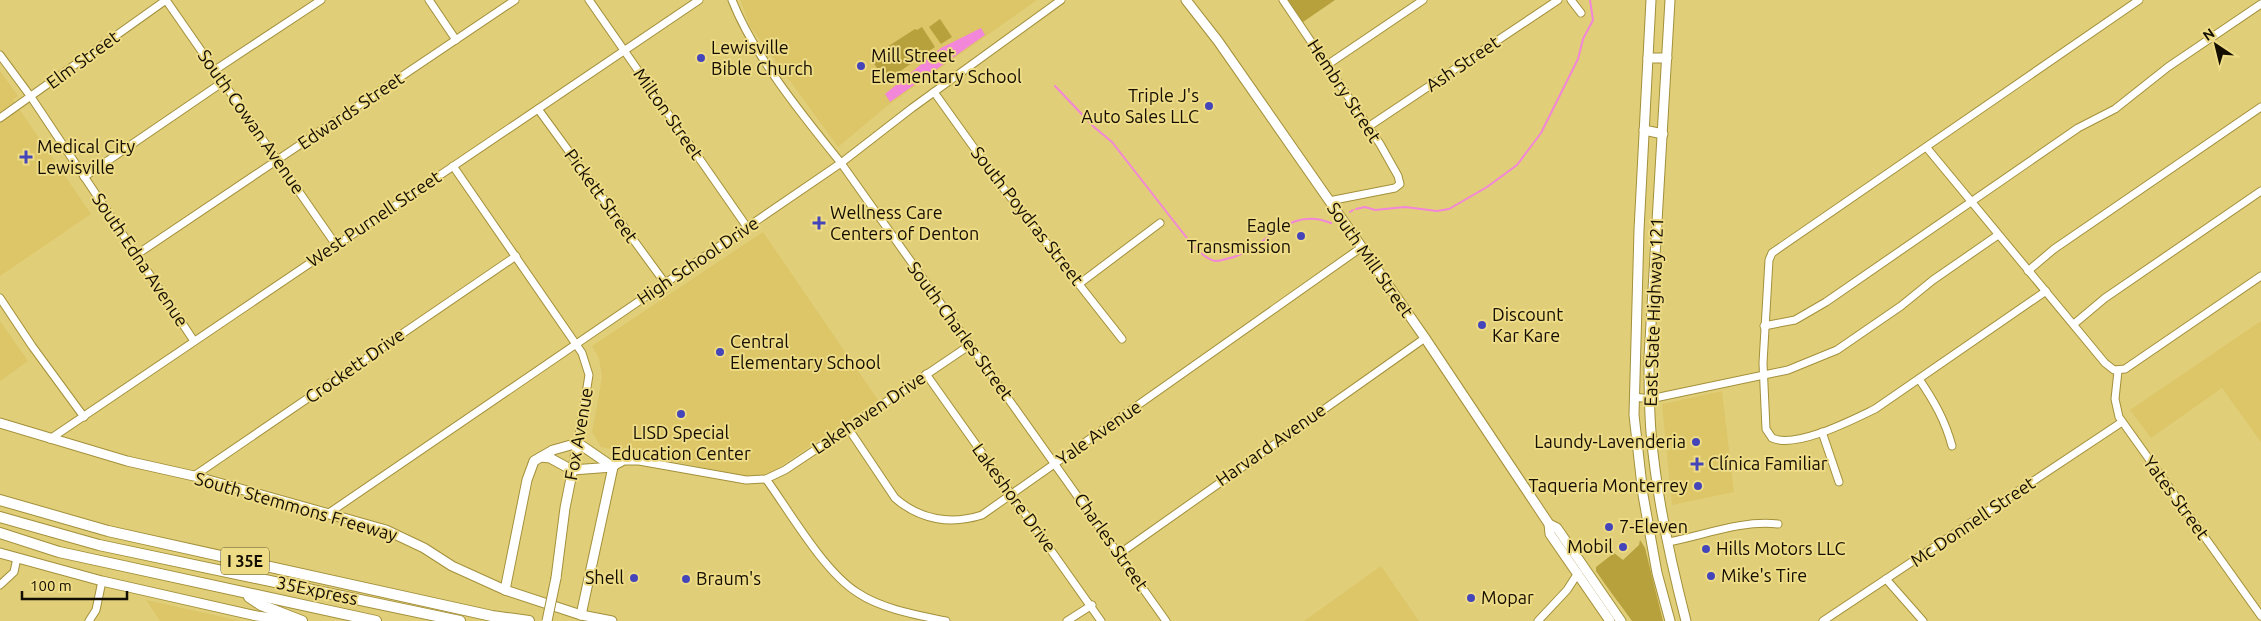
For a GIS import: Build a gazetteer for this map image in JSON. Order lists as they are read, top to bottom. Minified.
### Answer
{"streets":{"highway":["I 35E","35Express"],"main road":["South Mill Street","East State Highway 121","Fox Avenue","South Stemmons Freeway"],"street":["Elm Street","Ash Street","Hembry Street","Edwards Street","Milton Street","South Cowan Avenue","Pickett Street","South Poydras Street","West Purnell Street","South Edna Avenue","High School Drive","South Charles Street","Crockett Drive","Lakehaven Drive","Yale Avenue","Harvard Avenue","Lakeshore Drive","Yates Street","Mc Donnell Street","Charles Street"]},"crossings":[["Elm Street","South Cowan Avenue"],["Elm Street","South Edna Avenue"],["Ash Street","Hembry Street"],["Hembry Street","South Mill Street"],["Edwards Street","South Cowan Avenue"],["Edwards Street","South Edna Avenue"],["Milton Street","West Purnell Street"],["Milton Street","High School Drive"],["South Cowan Avenue","West Purnell Street"],["Pickett Street","West Purnell Street"],["Pickett Street","High School Drive"],["South Poydras Street","High School Drive"],["West Purnell Street","South Edna Avenue"],["West Purnell Street","Fox Avenue"],["West Purnell Street","South Stemmons Freeway"],["South Mill Street","Yale Avenue"],["South Mill Street","Harvard Avenue"],["High School Drive","South Charles Street"],["High School Drive","Fox Avenue"],["High School Drive","South Stemmons Freeway"],["South Charles Street","Lakehaven Drive"],["South Charles Street","Yale Avenue"],["South Charles Street","Charles Street"],["Crockett Drive","Fox Avenue"],["Crockett Drive","South Stemmons Freeway"],["Lakehaven Drive","Yale Avenue"],["Lakehaven Drive","Lakeshore Drive"],["Yale Avenue","Lakeshore Drive"],["Yale Avenue","Charles Street"],["Harvard Avenue","Charles Street"],["Yates Street","Mc Donnell Street"]],"places":{"other":["Lewisville Bible Church","Mill Street Elementary School","Triple J's Auto Sales LLC","Eagle Transmission","Discount Kar Kare","Central Elementary School","LISD Special Education Center","Laundy-Lavenderia","Taqueria Monterrey","7-Eleven","Mobil","Hills Motors LLC","Mike's Tire","Shell","Braum's","Mopar"],"health":["Medical City Lewisville","Wellness Care Centers of Denton","Clínica Familiar"]},"scale_bar":"100 m","north":"top left"}
